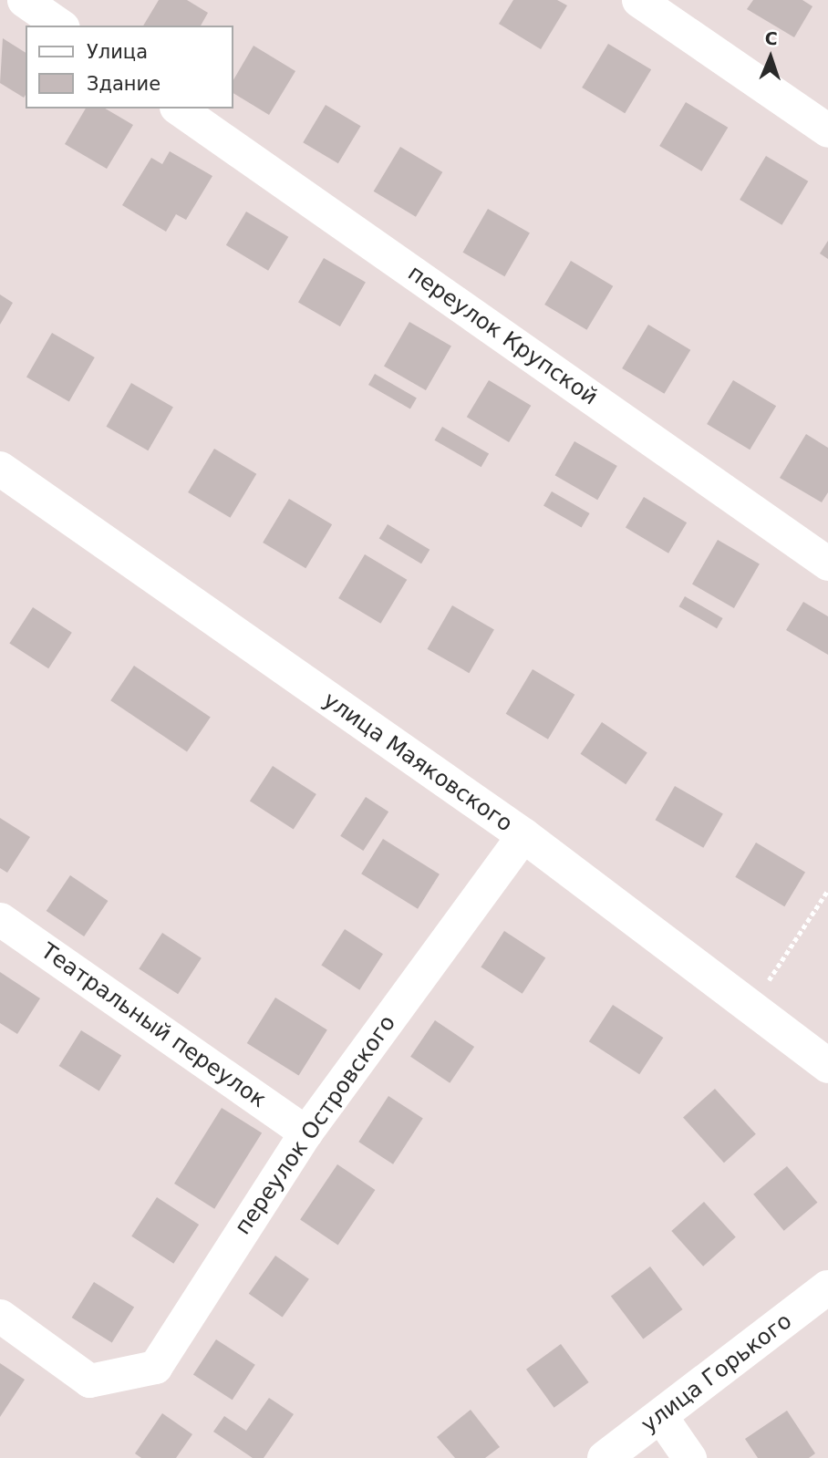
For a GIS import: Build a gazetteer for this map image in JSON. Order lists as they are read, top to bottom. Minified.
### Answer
{"streets":{"street":["переулок Крупской","улица Маяковского","Театральный переулок","переулок Островского","улица Горького"]},"crossings":[["улица Маяковского","переулок Островского"],["Театральный переулок","переулок Островского"]],"legend":["Улица","Здание"],"north":"top"}
